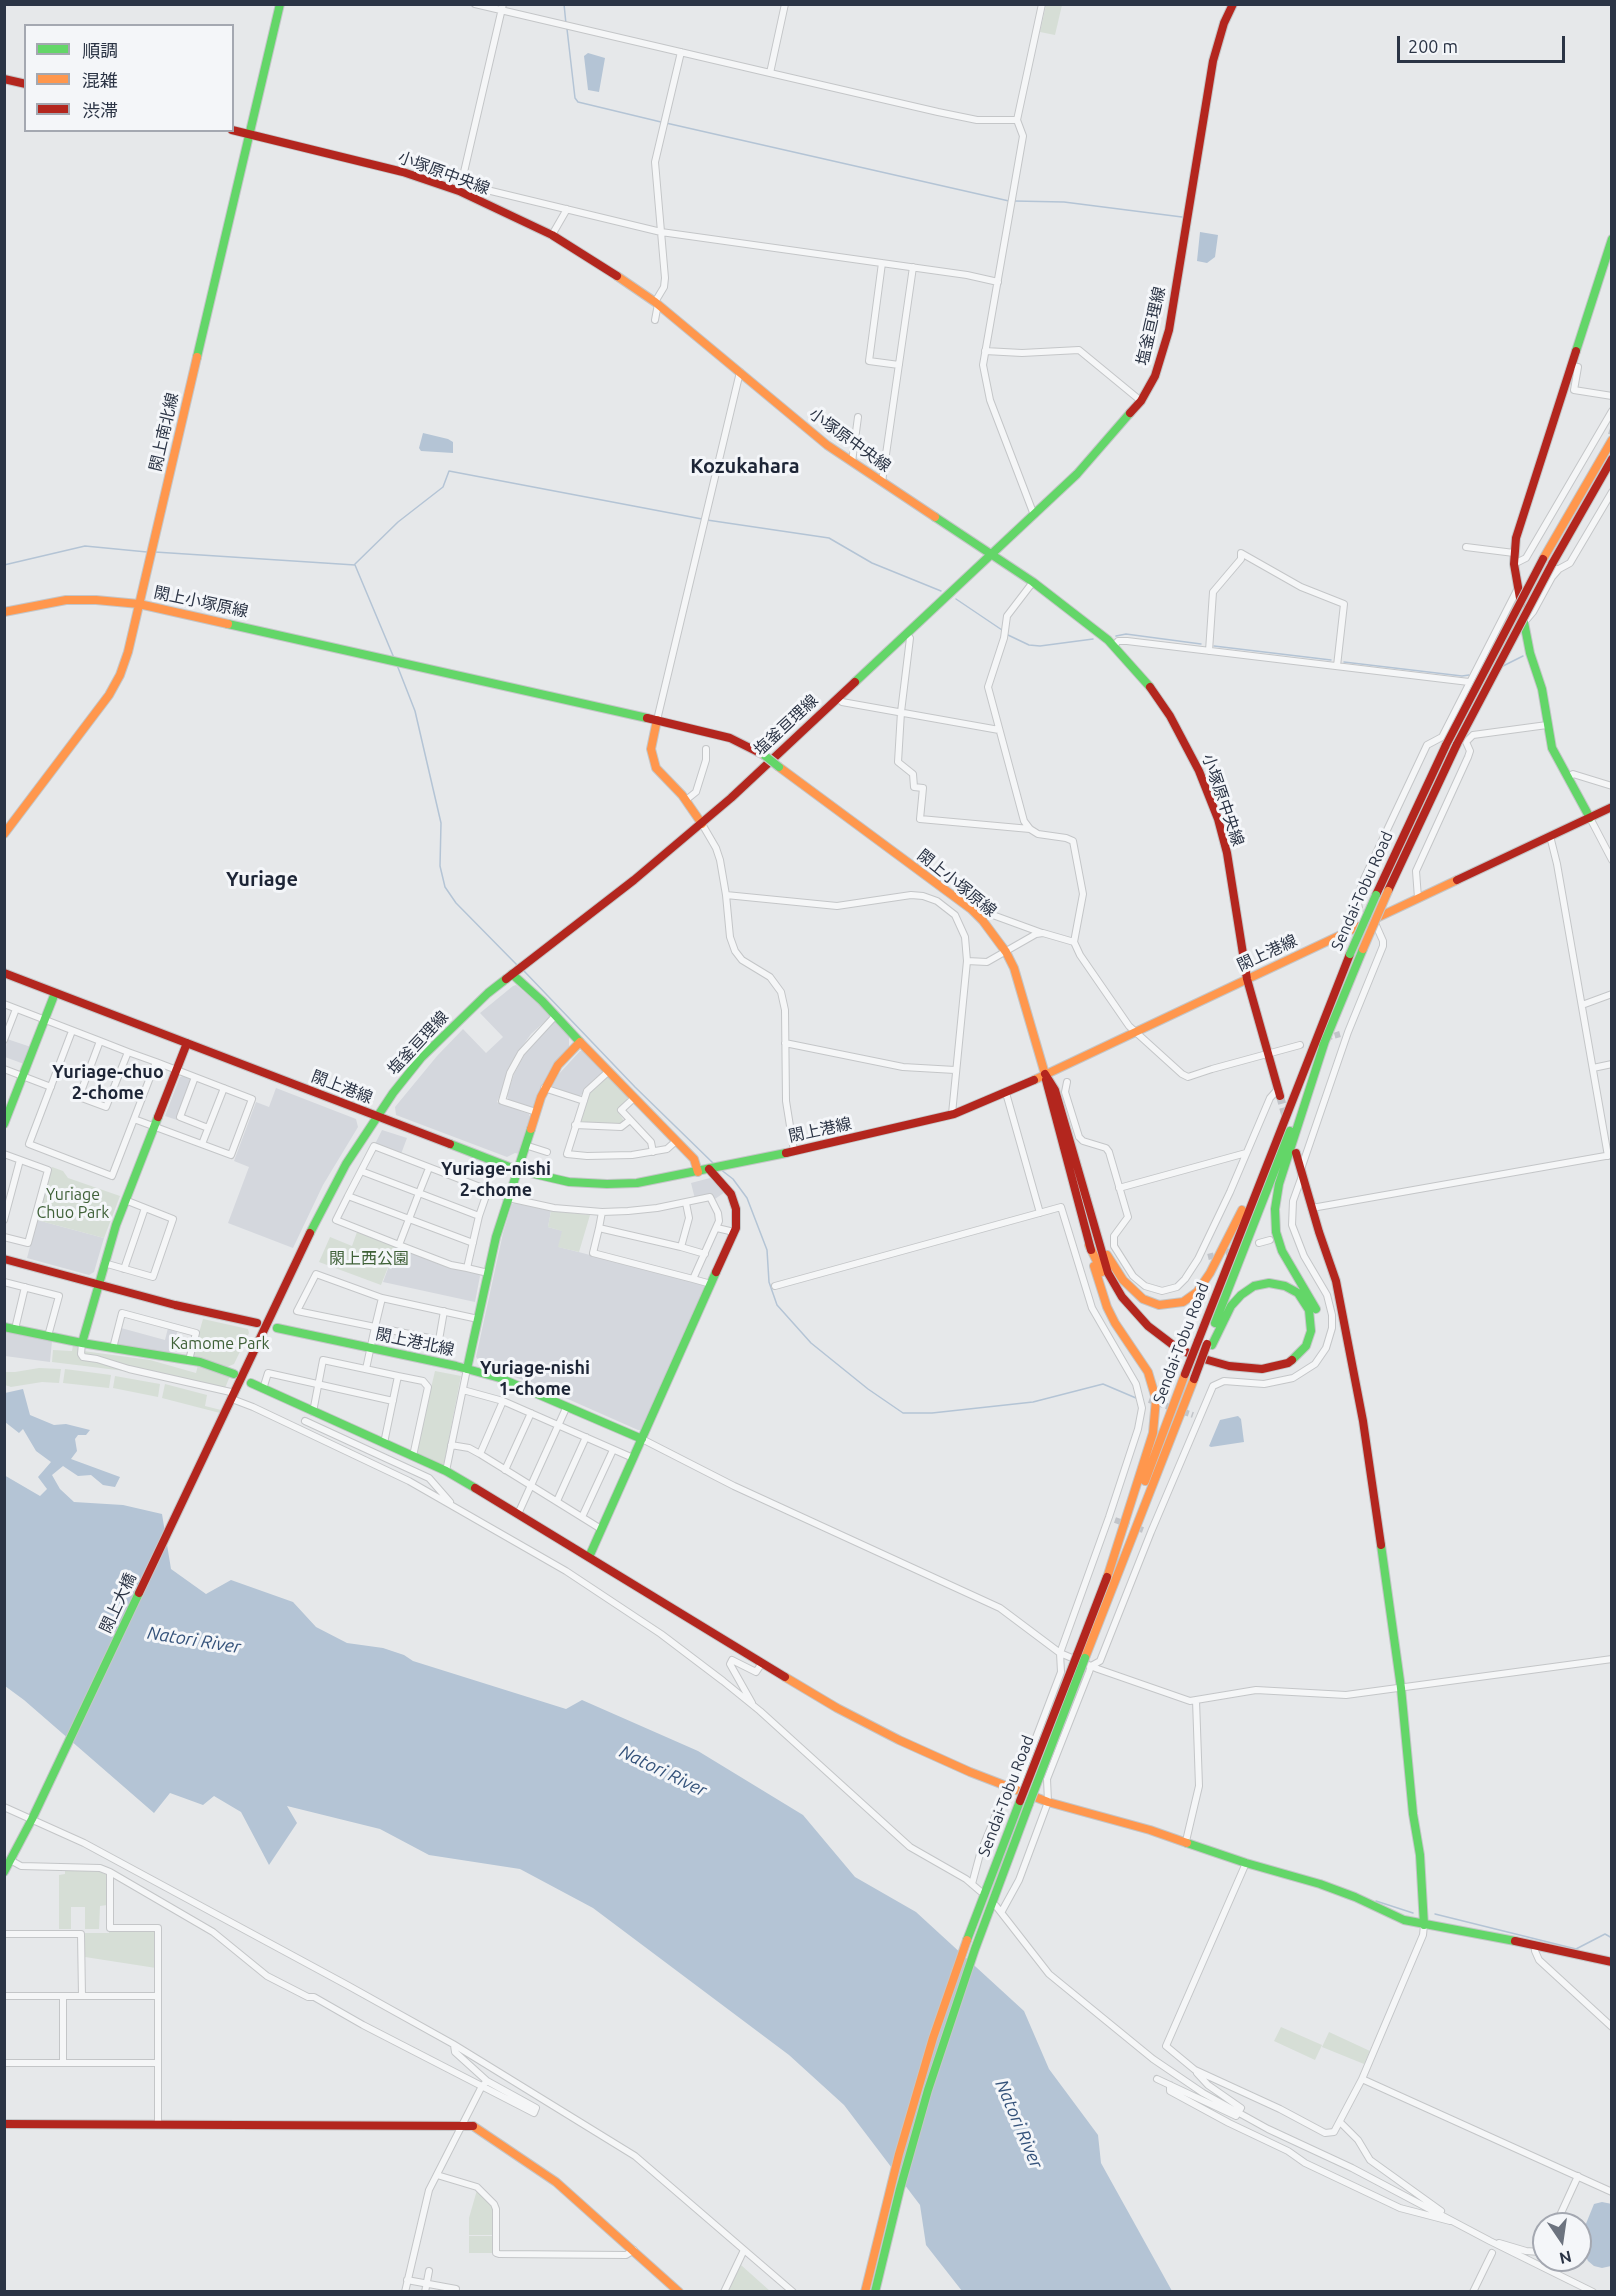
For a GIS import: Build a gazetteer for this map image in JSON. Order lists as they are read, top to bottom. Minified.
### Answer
{"streets":{"main road":["小塚原中央線","塩釜亘理線","閖上南北線","閖上小塚原線","Sendai-Tobu Road","閖上港線","閖上港北線","閖上大橋"]},"crossings":[["小塚原中央線","塩釜亘理線"],["小塚原中央線","閖上南北線"],["小塚原中央線","閖上港線"],["塩釜亘理線","閖上港線"],["塩釜亘理線","閖上大橋"],["閖上南北線","閖上小塚原線"],["閖上小塚原線","閖上港線"]],"districts":["Kozukahara","Yuriage","Yuriage-chuo 2-chome","Yuriage-nishi 2-chome","Yuriage-nishi 1-chome"],"water":["Natori River"],"parks":["Yuriage Chuo Park","閖上西公園","Kamome Park"],"legend":["順調","混雑","渋滞"],"scale_bar":"200 m","north":"bottom"}
